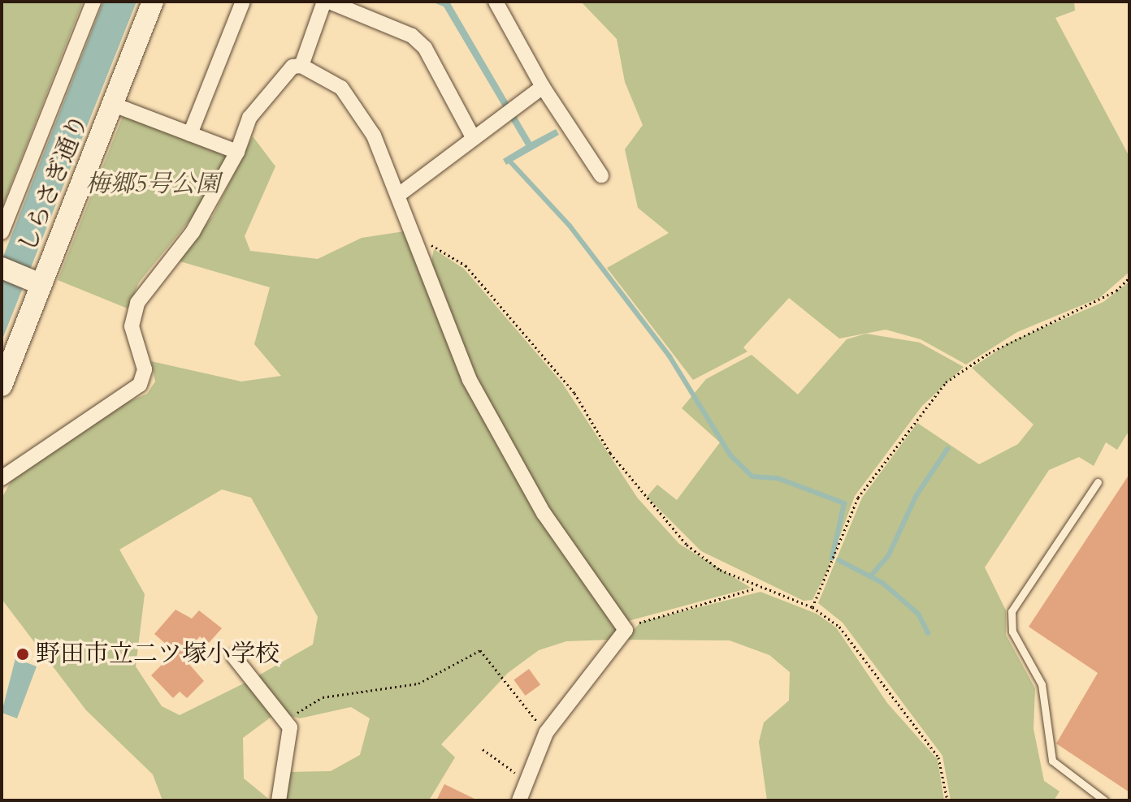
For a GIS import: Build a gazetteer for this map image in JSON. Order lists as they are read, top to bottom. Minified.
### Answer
{"streets":{"street":["しらさぎ通り"]},"parks":["梅郷5号公園"],"places":["野田市立二ツ塚小学校"]}
